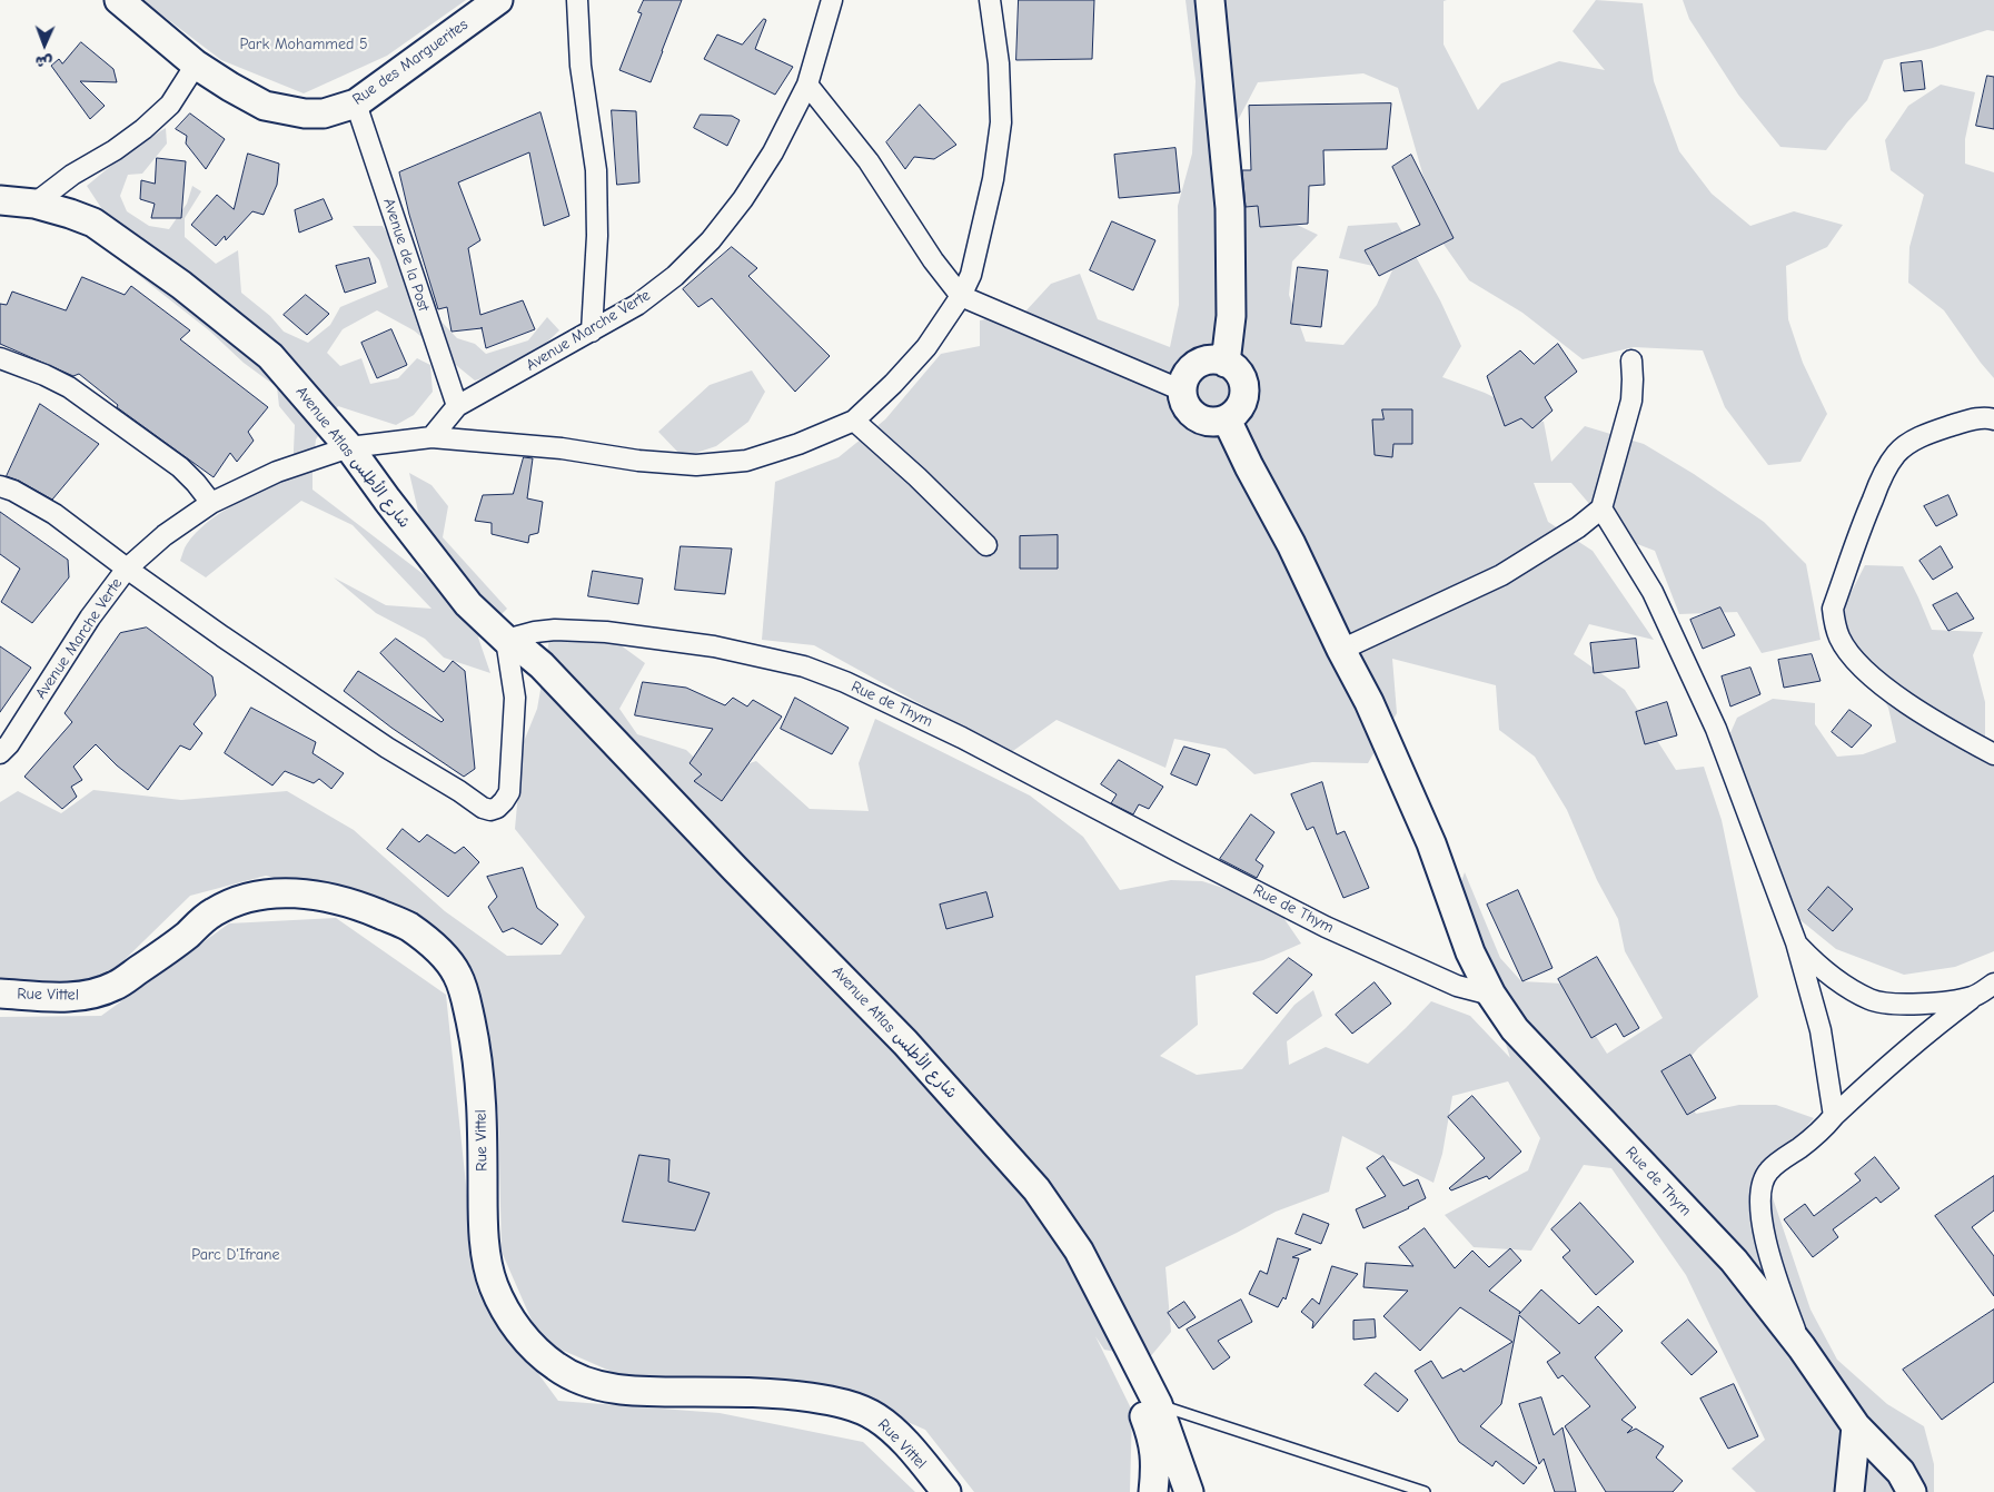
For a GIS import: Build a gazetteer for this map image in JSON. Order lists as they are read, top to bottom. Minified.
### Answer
{"streets":{"street":["Rue des Marguerites","Avenue de la Post","Avenue Marche Verte","Avenue Atlas شارع الأطلس","Rue de Thym","Rue Vittel"]},"crossings":[["Rue des Marguerites","Avenue de la Post"],["Avenue de la Post","Avenue Marche Verte"],["Avenue Marche Verte","Avenue Atlas شارع الأطلس"],["Avenue Atlas شارع الأطلس","Rue de Thym"]],"parks":["Park Mohammed 5","Parc D'Ifrane"],"north":"bottom"}
